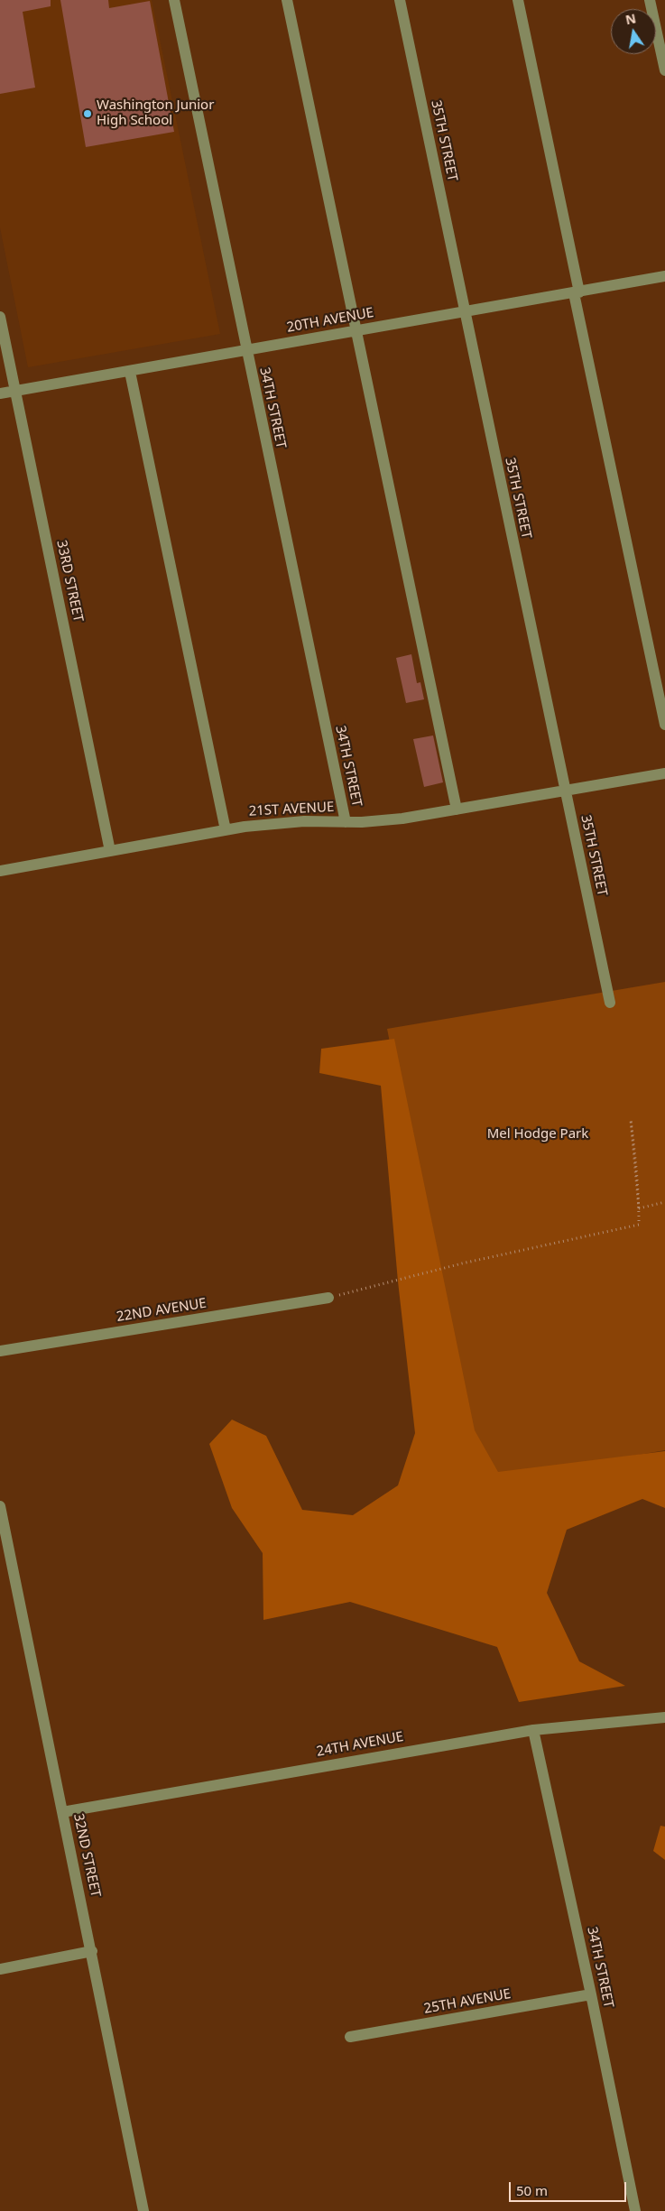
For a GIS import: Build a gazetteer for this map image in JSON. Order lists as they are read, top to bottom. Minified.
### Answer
{"streets":{"street":["35TH STREET","20TH AVENUE","34TH STREET","33RD STREET","21ST AVENUE","22ND AVENUE","24TH AVENUE","32ND STREET","25TH AVENUE"]},"crossings":[["35TH STREET","20TH AVENUE"],["35TH STREET","21ST AVENUE"],["20TH AVENUE","34TH STREET"],["20TH AVENUE","33RD STREET"],["34TH STREET","21ST AVENUE"],["34TH STREET","24TH AVENUE"],["34TH STREET","25TH AVENUE"],["33RD STREET","21ST AVENUE"],["24TH AVENUE","32ND STREET"]],"parks":["Mel Hodge Park"],"places":["Washington Junior High School"],"scale_bar":"50 m","north":"top"}
